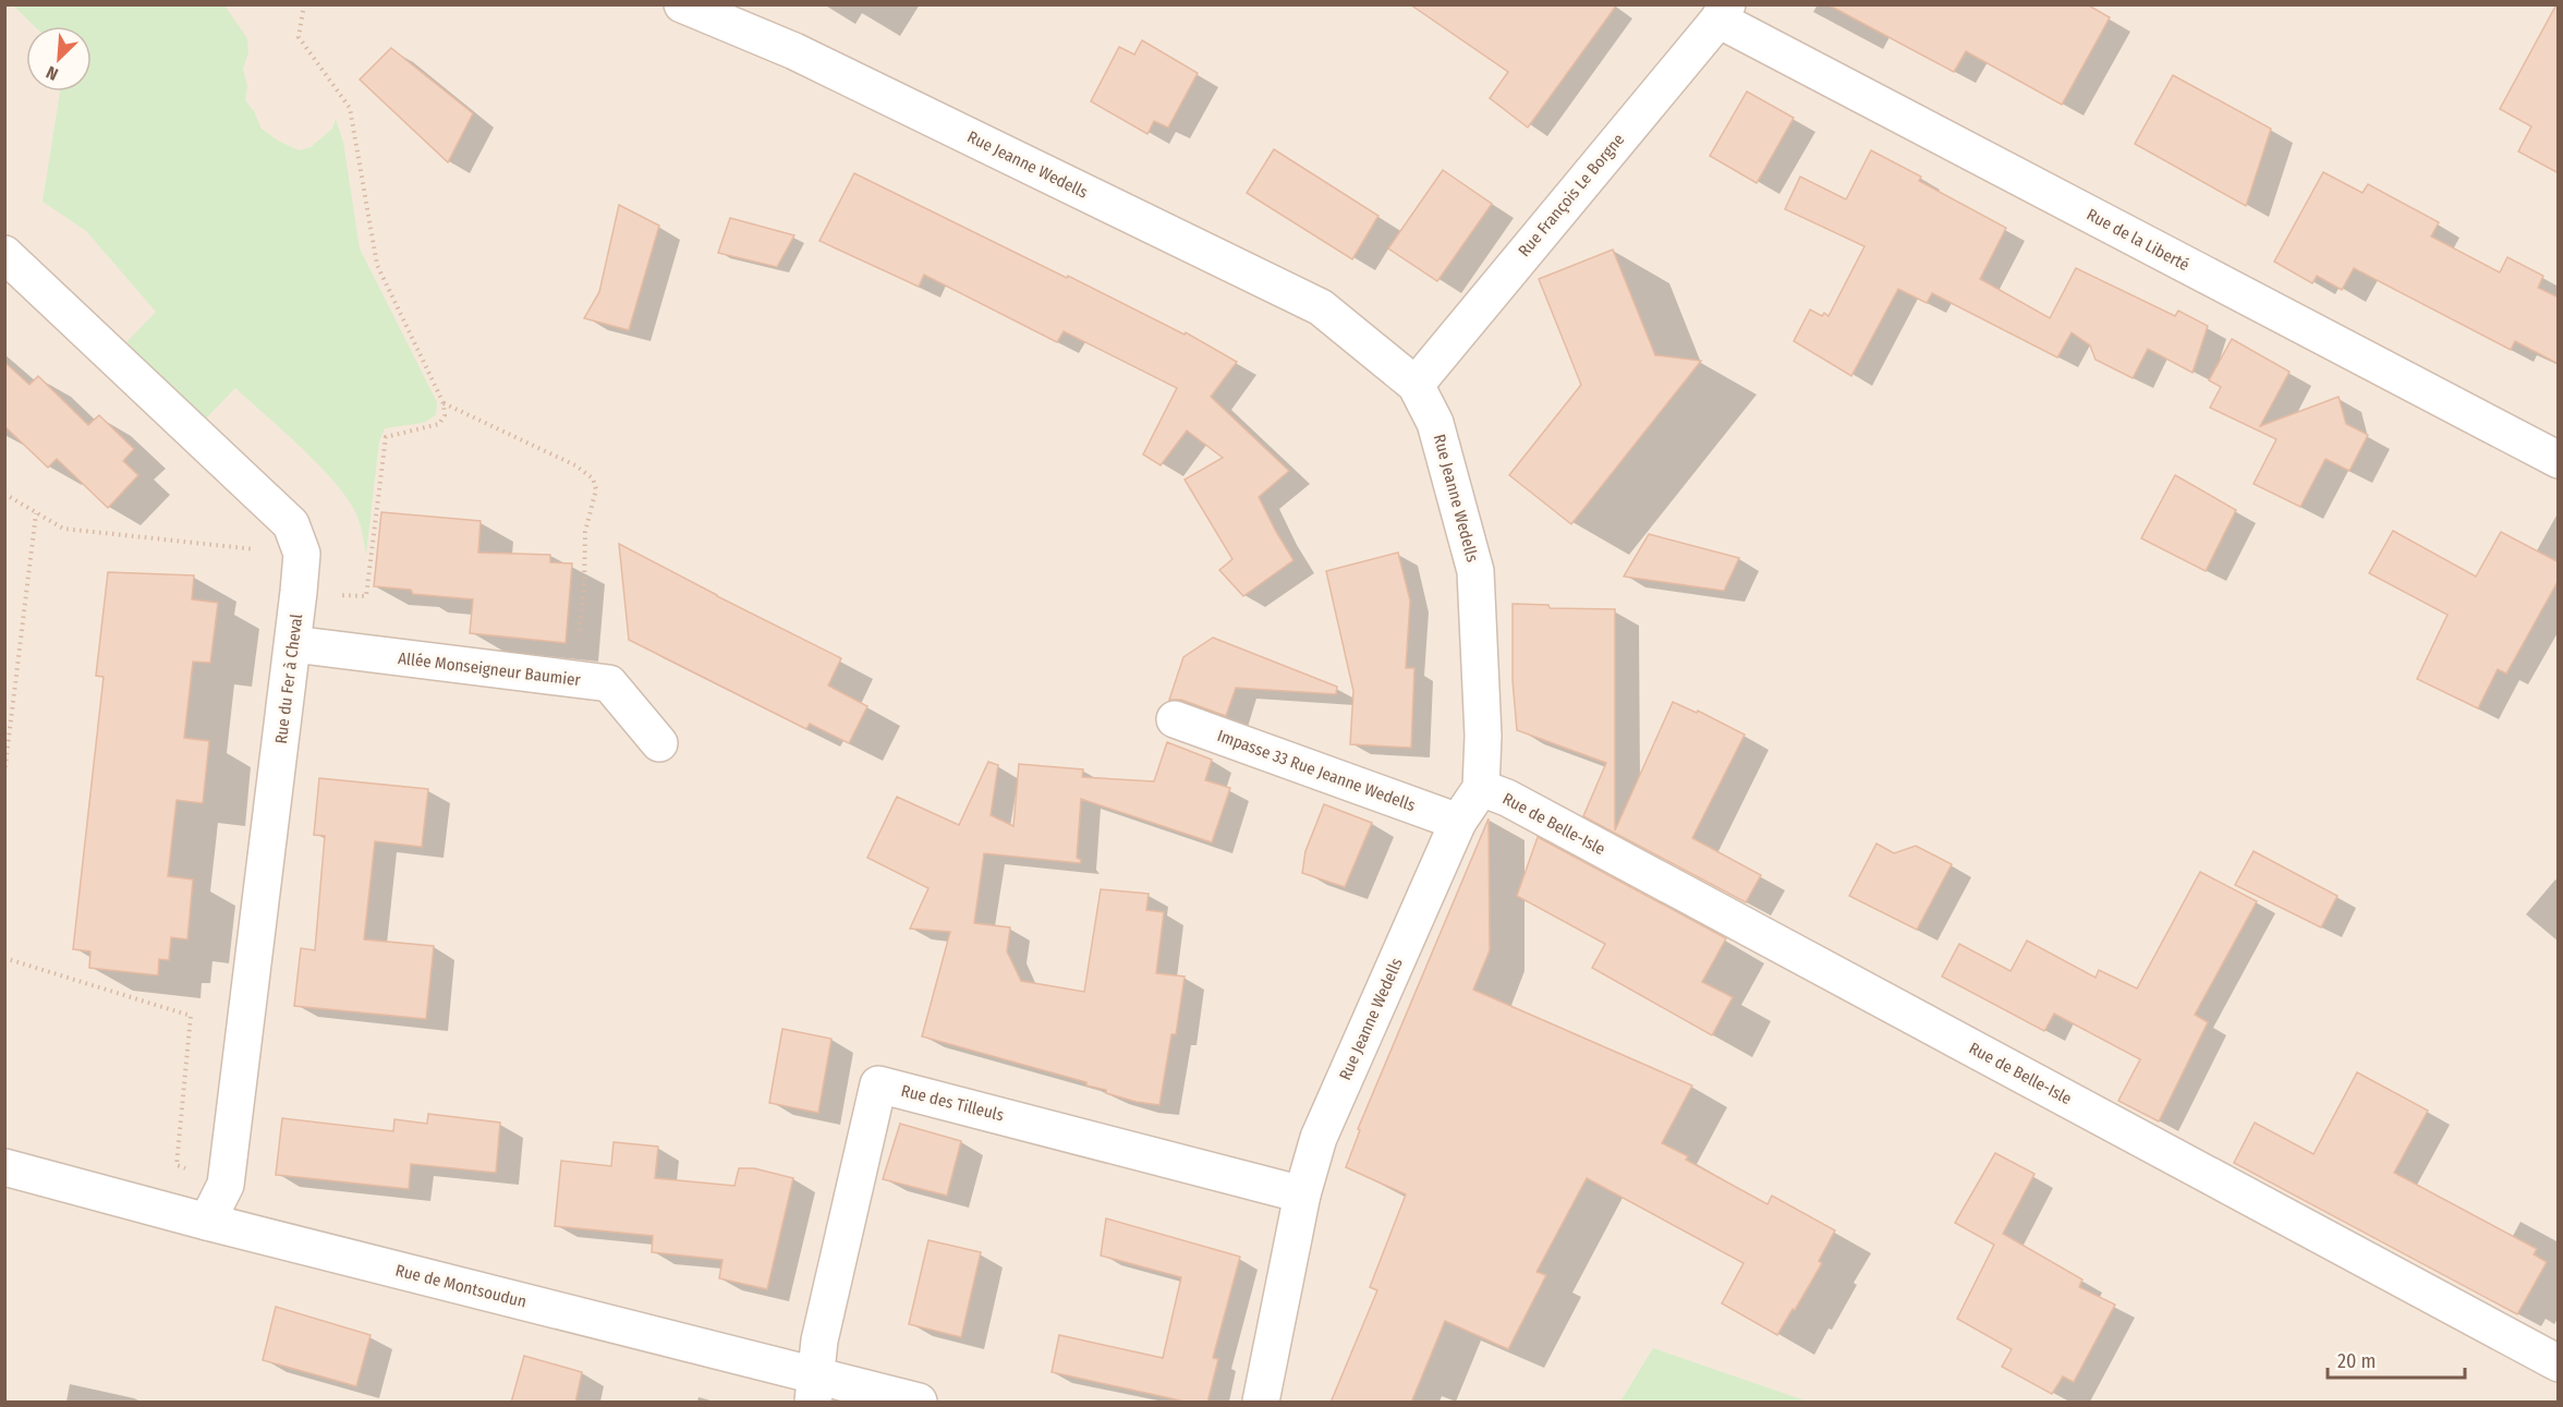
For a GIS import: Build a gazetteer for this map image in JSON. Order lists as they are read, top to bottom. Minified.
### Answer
{"streets":{"street":["Rue Jeanne Wedells","Rue François Le Borgne","Rue de la Liberté","Allée Monseigneur Baumier","Rue du Fer à Cheval","Impasse 33 Rue Jeanne Wedells","Rue de Belle-Isle","Rue des Tilleuls","Rue de Montsoudun"]},"crossings":[["Rue Jeanne Wedells","Rue François Le Borgne"],["Rue Jeanne Wedells","Impasse 33 Rue Jeanne Wedells"],["Rue Jeanne Wedells","Rue de Belle-Isle"],["Rue Jeanne Wedells","Rue des Tilleuls"],["Rue François Le Borgne","Rue de la Liberté"],["Allée Monseigneur Baumier","Rue du Fer à Cheval"],["Rue du Fer à Cheval","Rue de Montsoudun"],["Rue des Tilleuls","Rue de Montsoudun"]],"scale_bar":"20 m","north":"bottom left"}
